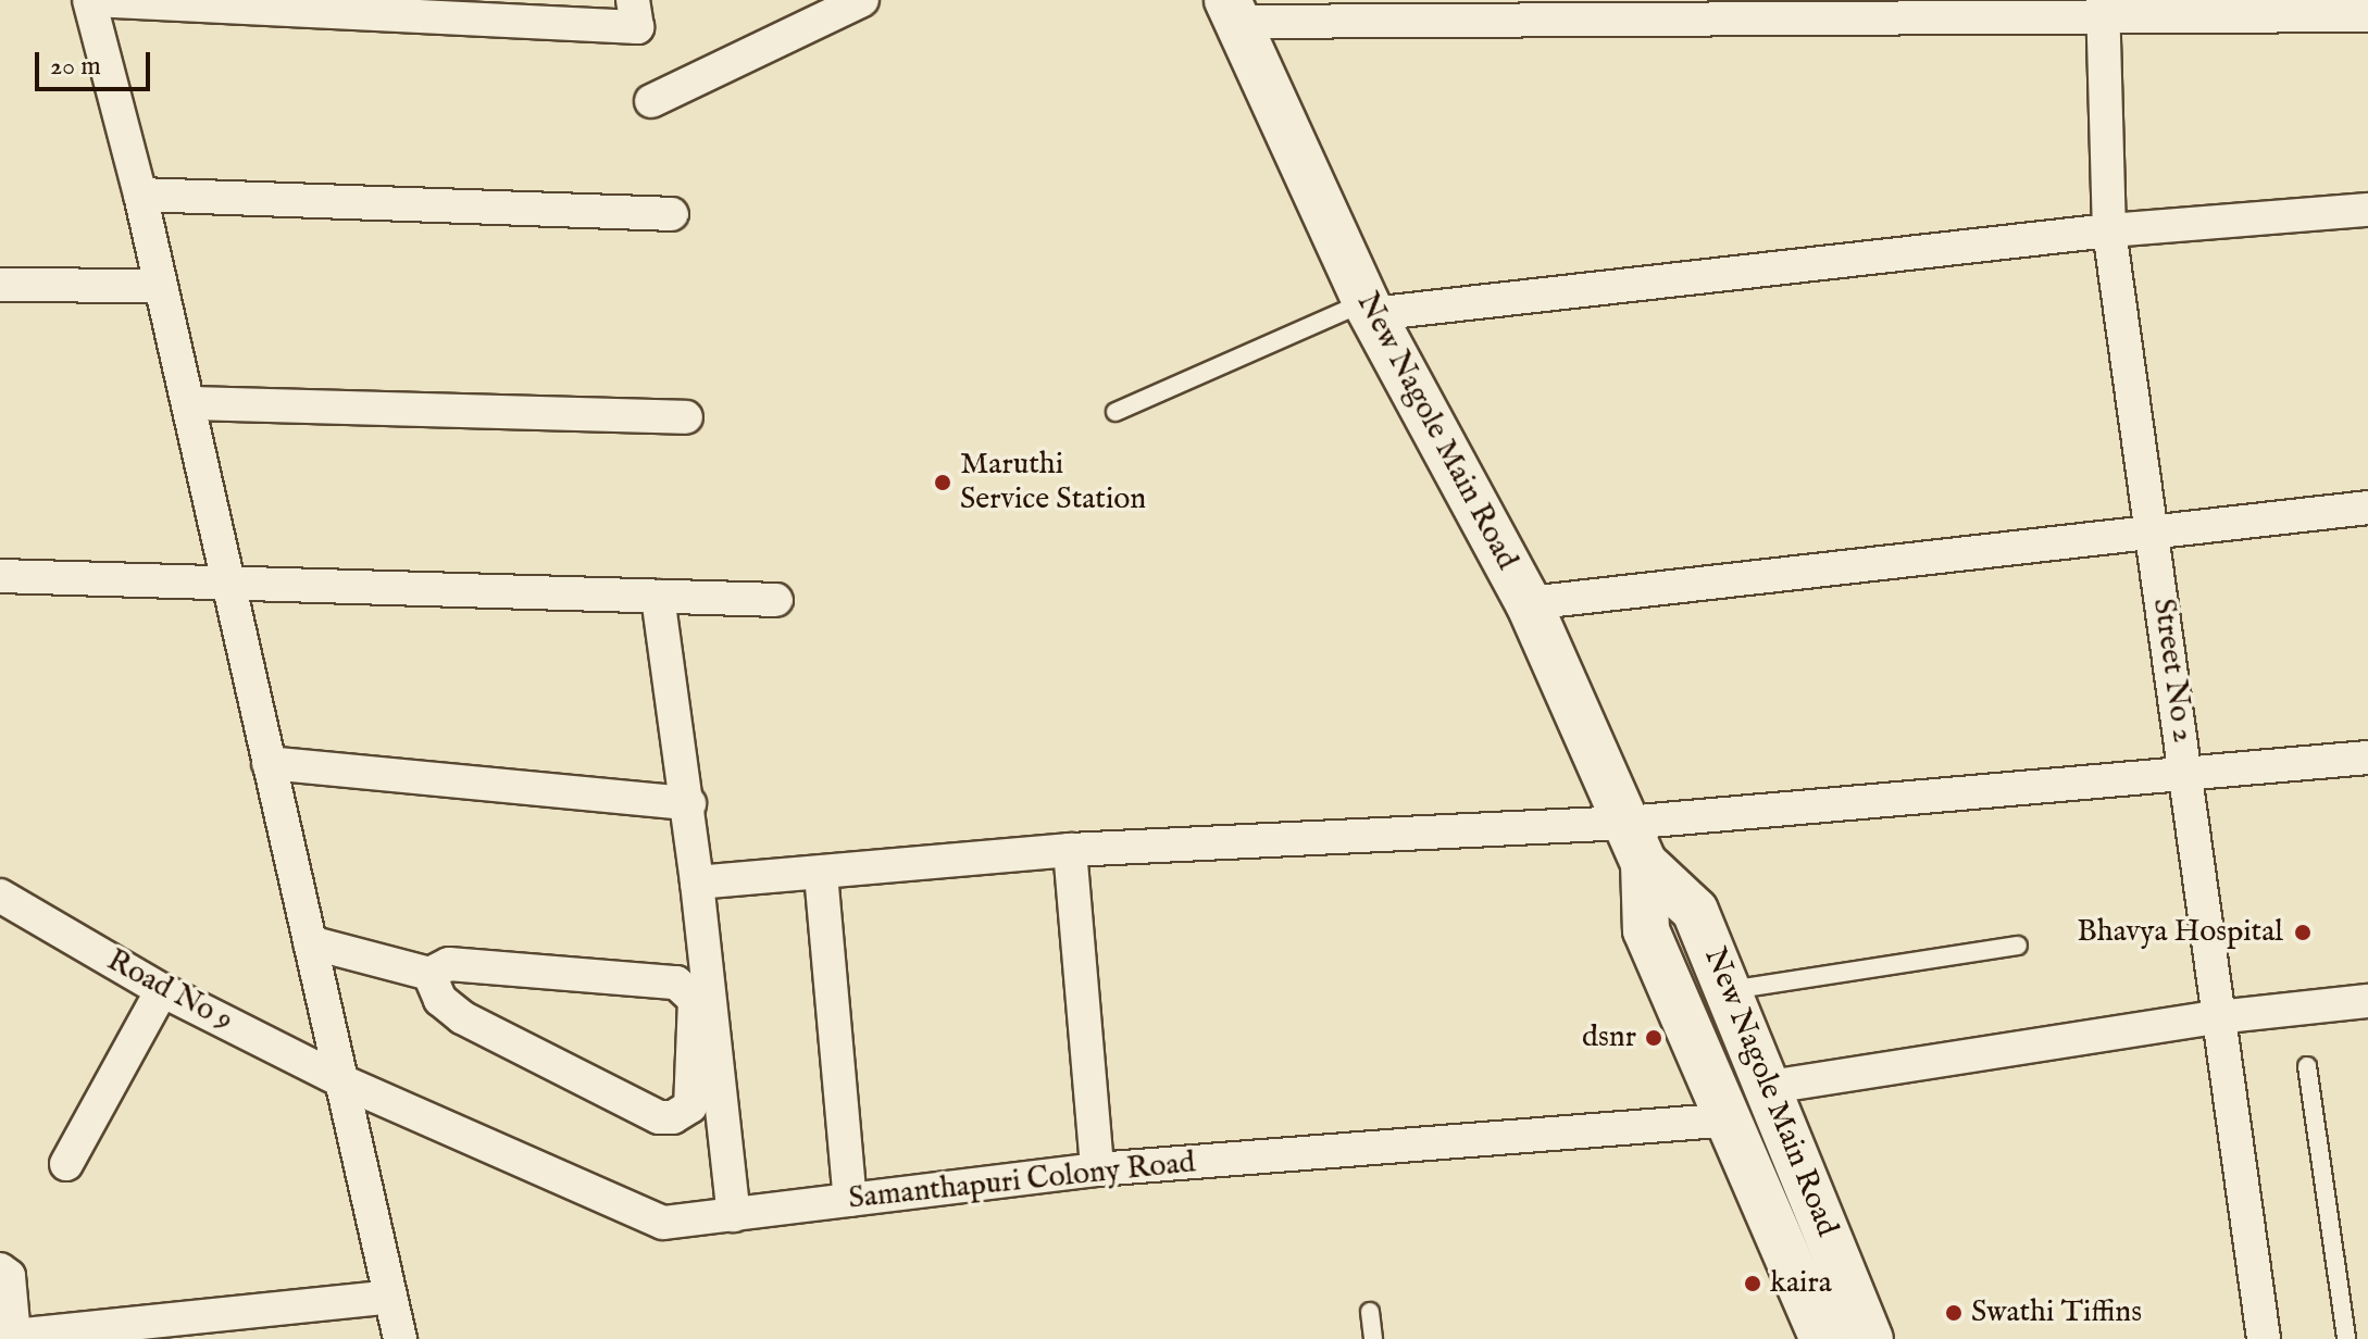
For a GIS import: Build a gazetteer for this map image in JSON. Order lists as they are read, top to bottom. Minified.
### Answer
{"streets":{"street":["New Nagole Main Road","Street No 2","Road No 9","Samanthapuri Colony Road"]},"crossings":[["New Nagole Main Road","Samanthapuri Colony Road"],["Road No 9","Samanthapuri Colony Road"]],"places":["Maruthi Service Station","Bhavya Hospital","dsnr","kaira","Swathi Tiffins"],"scale_bar":"20 m"}
